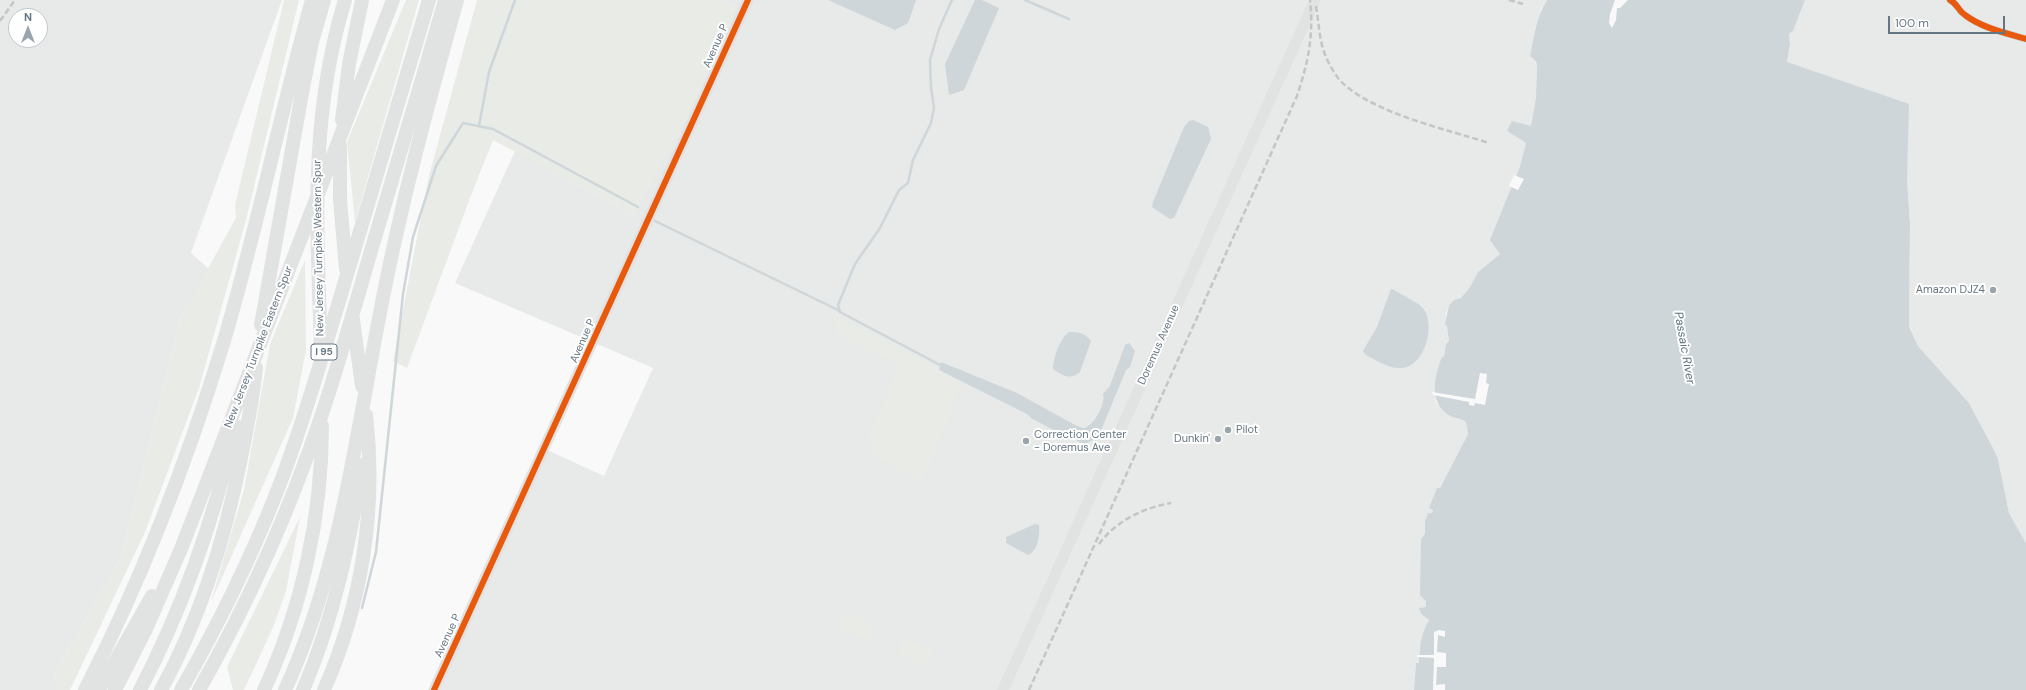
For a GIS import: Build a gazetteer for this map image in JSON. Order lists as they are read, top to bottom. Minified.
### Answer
{"streets":{"highway":["New Jersey Turnpike Western Spur","New Jersey Turnpike Eastern Spur","I 95"],"street":["Avenue P","Doremus Avenue"]},"water":["Passaic River"],"places":["Amazon DJZ4","Pilot","Dunkin'","Correction Center - Doremus Ave"],"scale_bar":"100 m","north":"top"}
